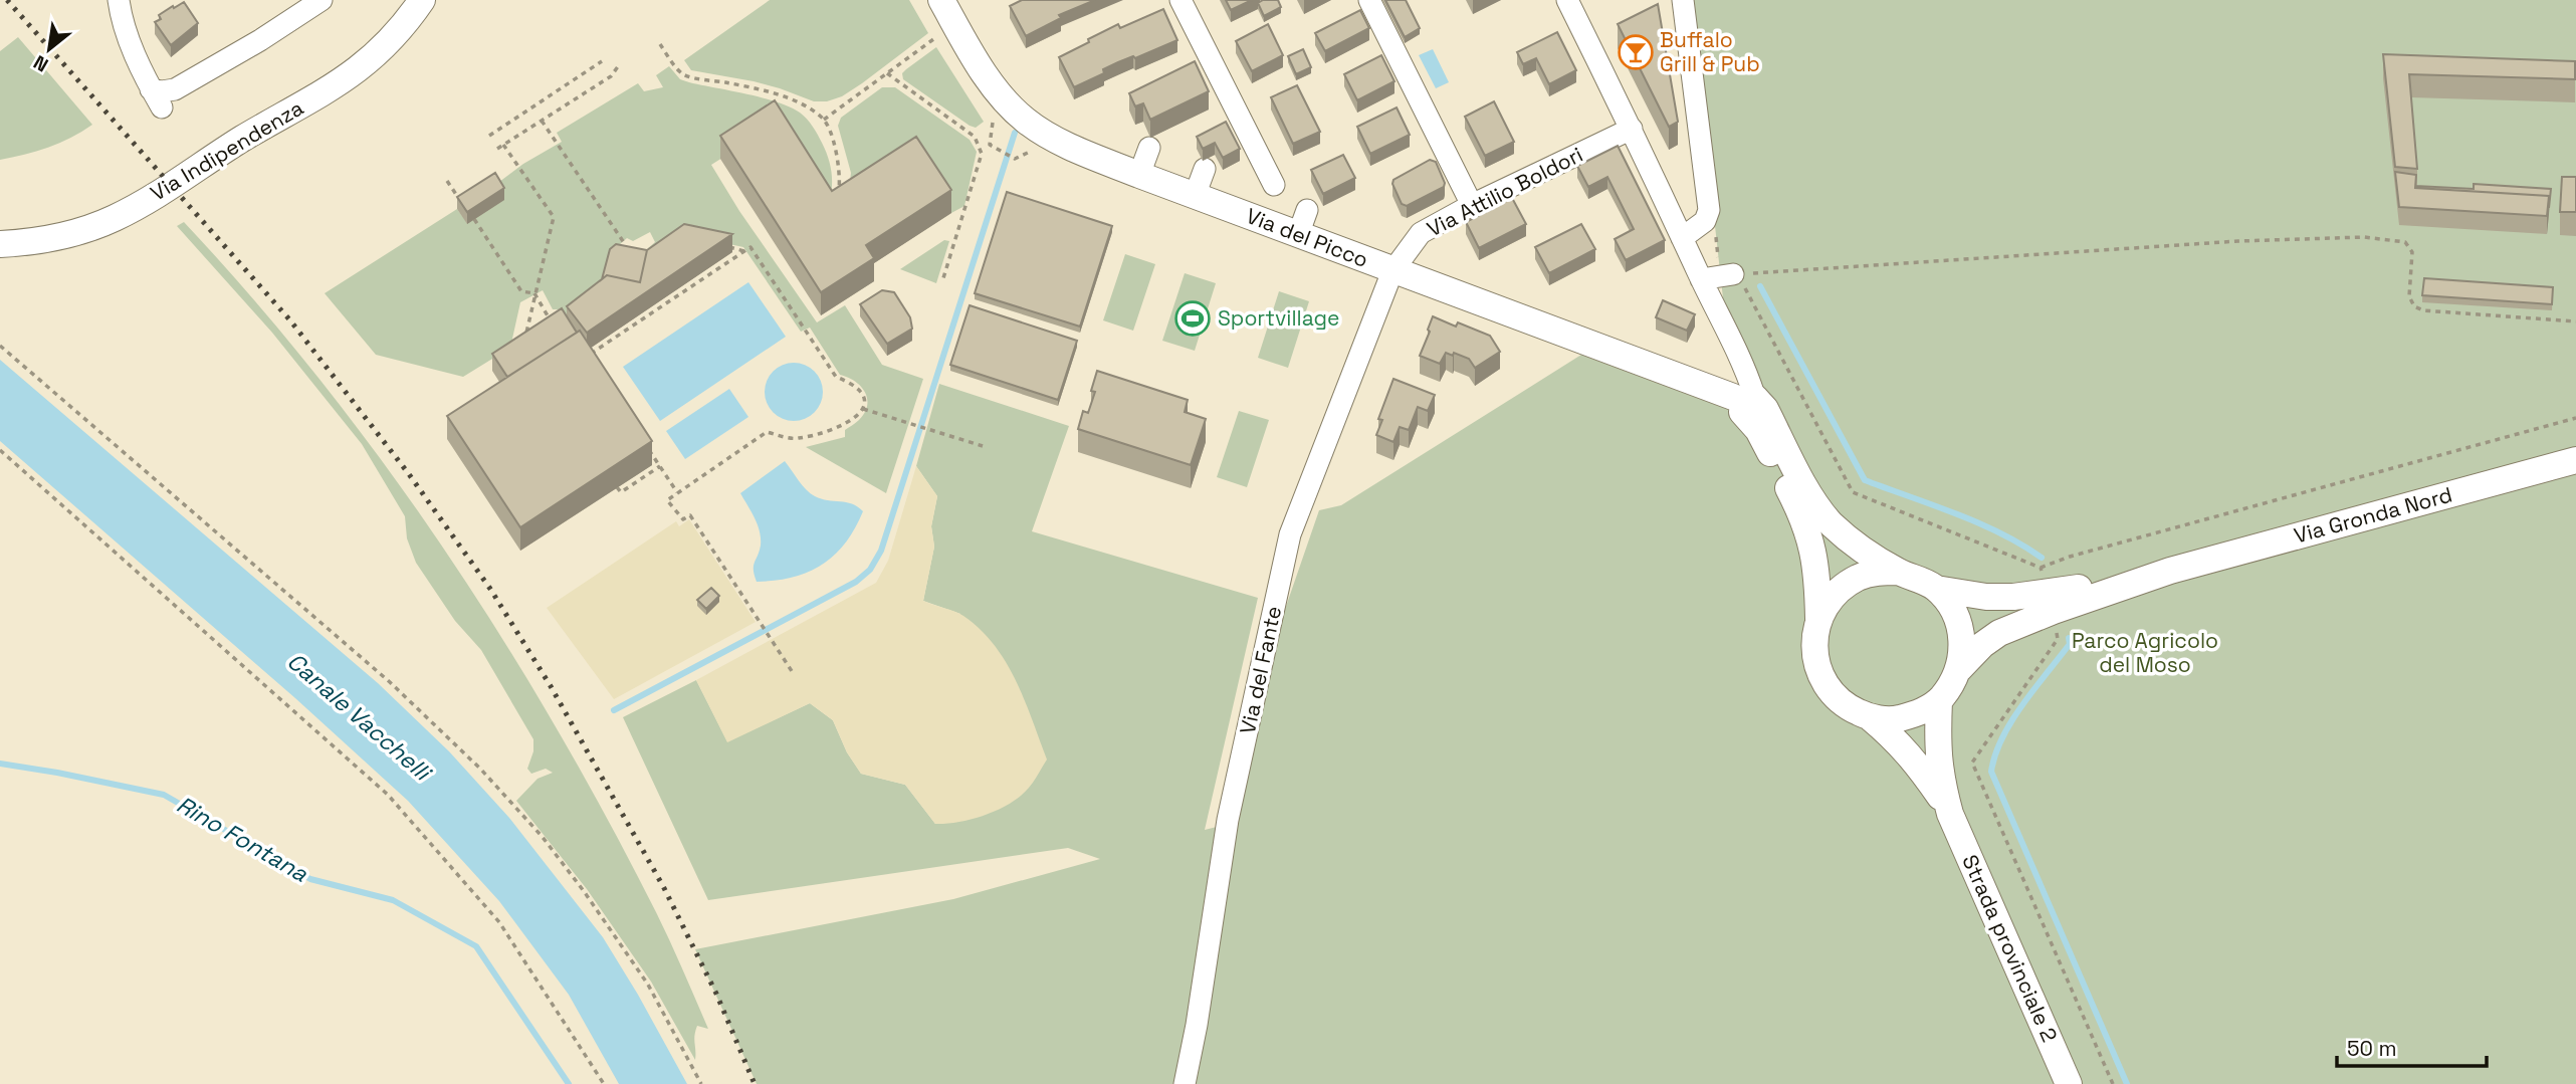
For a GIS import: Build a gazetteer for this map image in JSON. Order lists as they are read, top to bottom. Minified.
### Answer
{"streets":{"main road":["Via Indipendenza","Via del Picco","Via Gronda Nord","Strada provinciale 2"],"street":["Via Attilio Boldori","Via del Fante"]},"crossings":[["Via Attilio Boldori","Via del Picco"],["Via Attilio Boldori","Via del Fante"],["Via del Picco","Via del Fante"]],"water":["Canale Vacchelli","Rino Fontana"],"parks":["Parco Agricolo del Moso"],"places":{"bar":["Buffalo Grill & Pub"],"sports":["Sportvillage"]},"scale_bar":"50 m","north":"bottom left"}
